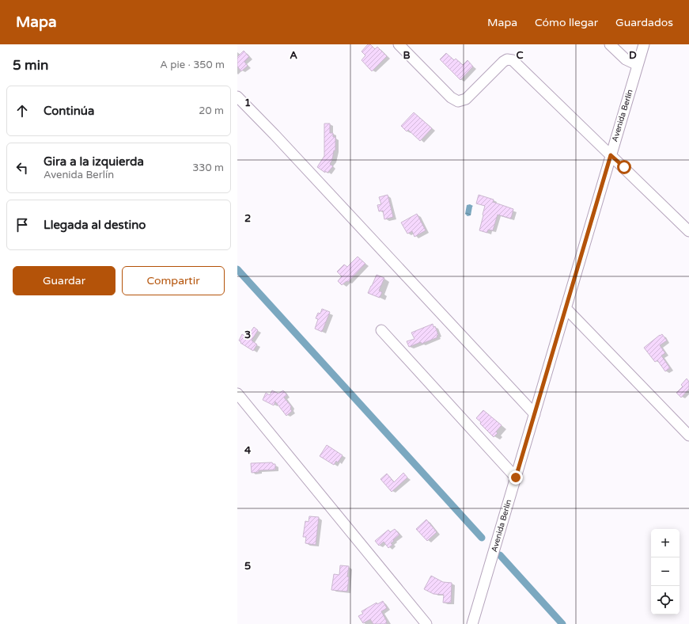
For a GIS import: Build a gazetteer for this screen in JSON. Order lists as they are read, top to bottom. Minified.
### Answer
{"streets":{"street":["Avenida Berlín"]},"page":{"header":"Mapa","nav":["Mapa","Cómo llegar","Guardados"],"heading":["5 min","A pie · 350 m"],"list":[["Continúa","20 m"],["Gira a la izquierda","Avenida Berlín","330 m"],"Llegada al destino"],"buttons":["Guardar","Compartir"],"map_buttons":["+","−"]},"grid":{"columns":["A","B","C","D"],"rows":["1","2","3","4","5"]}}
